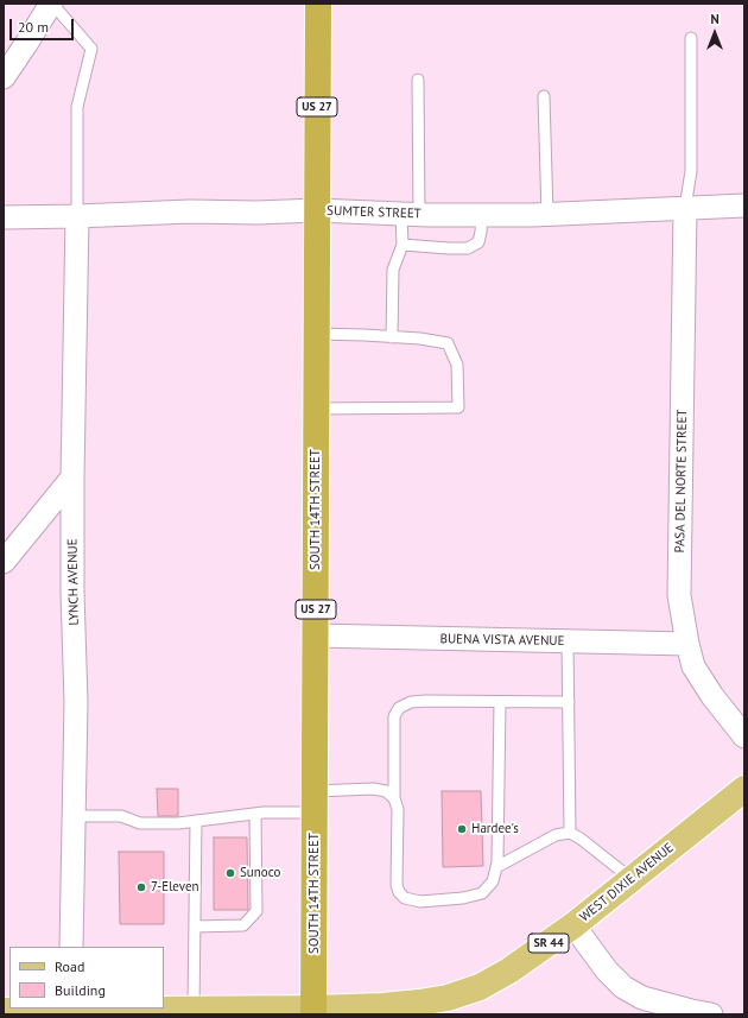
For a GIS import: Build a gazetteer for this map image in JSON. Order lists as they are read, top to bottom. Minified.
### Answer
{"streets":{"highway":["US 27","SOUTH 14TH STREET"],"main road":["WEST DIXIE AVENUE","SR 44"],"street":["SUMTER STREET","PASA DEL NORTE STREET","LYNCH AVENUE","BUENA VISTA AVENUE"]},"crossings":[["SUMTER STREET","PASA DEL NORTE STREET"],["SUMTER STREET","SOUTH 14TH STREET"],["SUMTER STREET","LYNCH AVENUE"],["PASA DEL NORTE STREET","BUENA VISTA AVENUE"],["SOUTH 14TH STREET","BUENA VISTA AVENUE"],["SOUTH 14TH STREET","WEST DIXIE AVENUE"],["SOUTH 14TH STREET","SR 44"],["WEST DIXIE AVENUE","SR 44"]],"places":["Hardee's","Sunoco","7-Eleven"],"legend":["Road","Building"],"scale_bar":"20 m","north":"top"}
